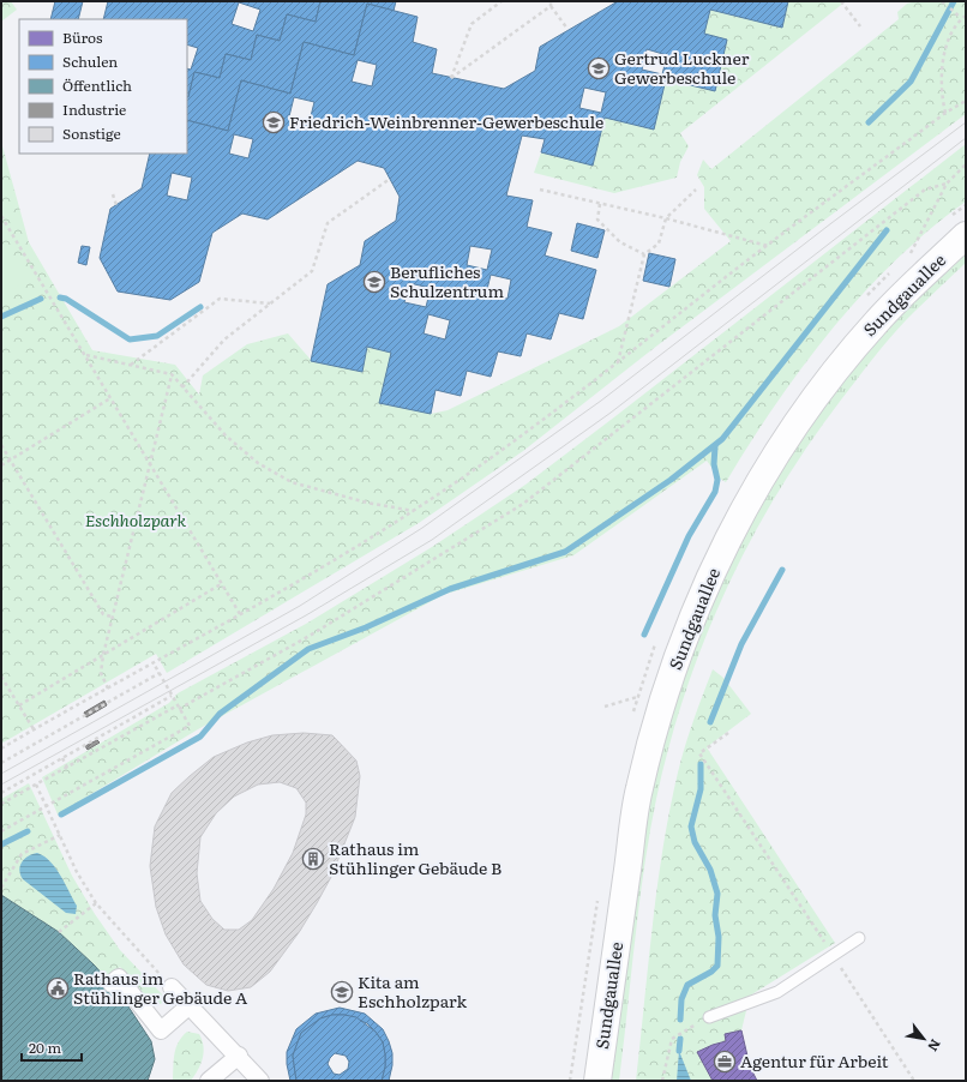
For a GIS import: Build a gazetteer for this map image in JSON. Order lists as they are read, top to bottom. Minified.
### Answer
{"streets":{"street":["Sundgauallee"]},"parks":["Eschholzpark"],"places":{"school or university":["Gertrud Luckner Gewerbeschule","Friedrich-Weinbrenner-Gewerbeschule","Berufliches Schulzentrum","Kita am Eschholzpark"],"building":["Rathaus im Stühlinger Gebäude B"],"public building":["Rathaus im Stühlinger Gebäude A"],"office":["Agentur für Arbeit"]},"legend":["Büros","Schulen","Öffentlich","Industrie","Sonstige"],"scale_bar":"20 m","north":"bottom right"}
